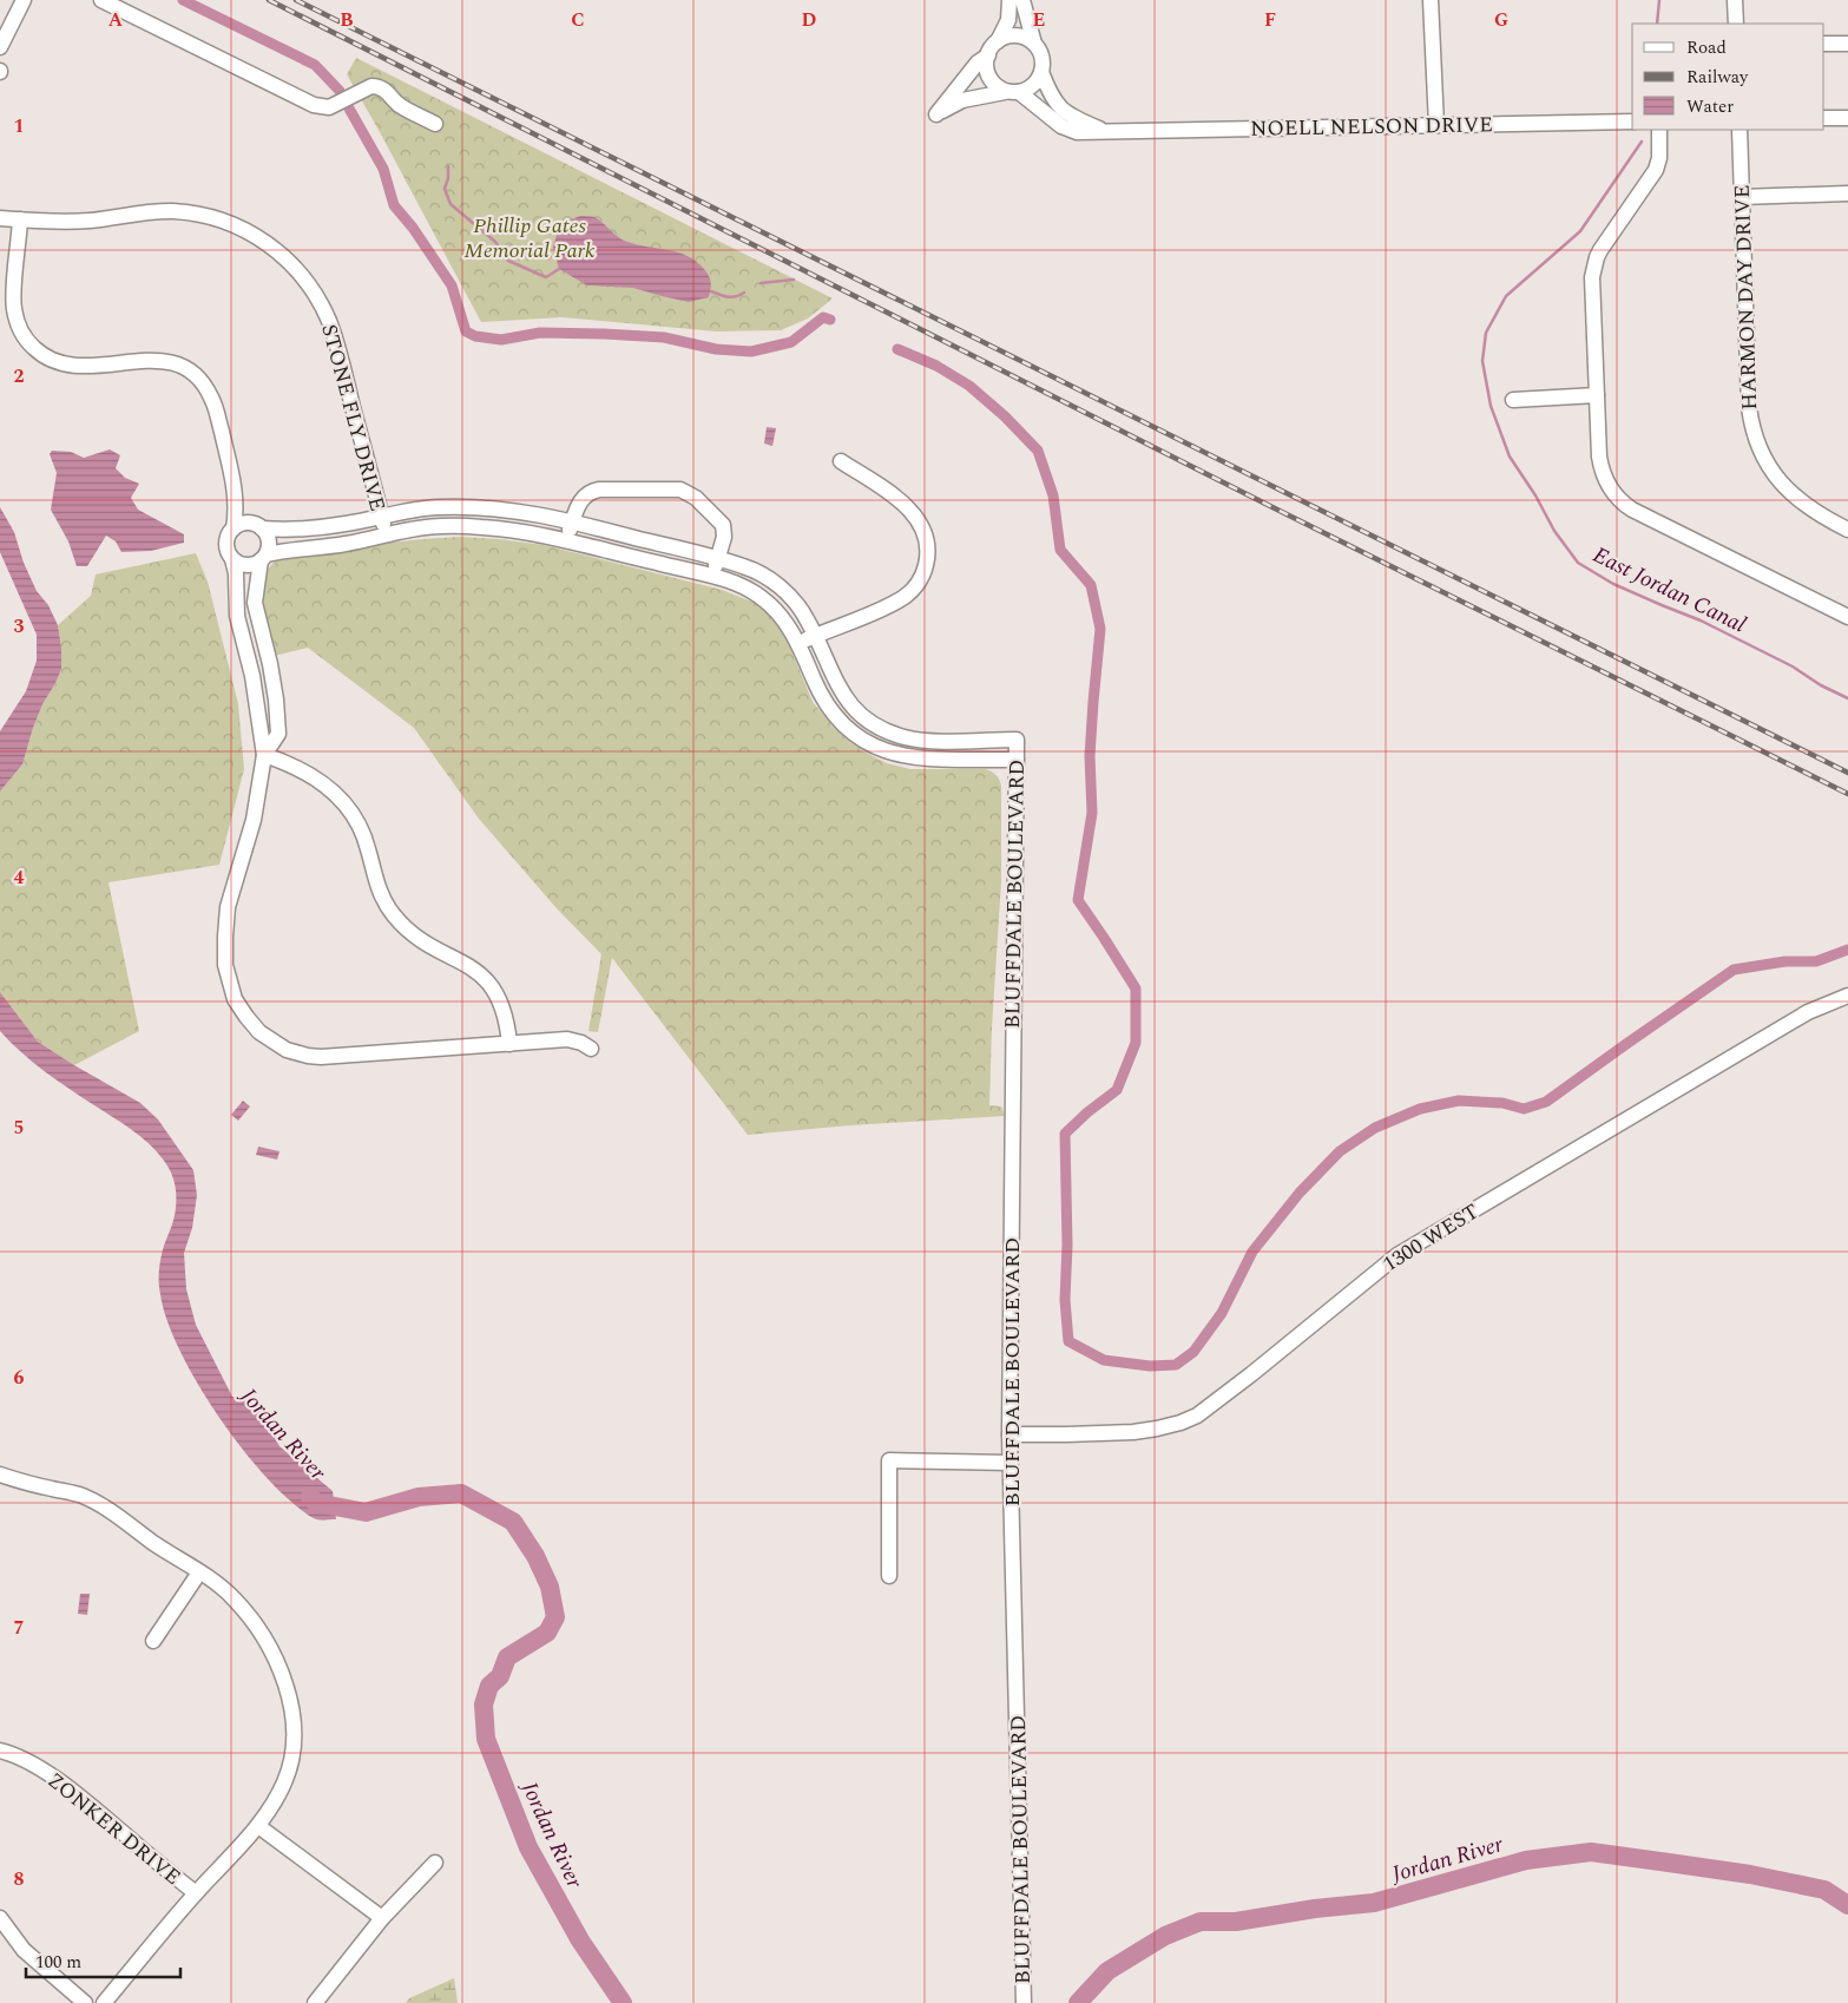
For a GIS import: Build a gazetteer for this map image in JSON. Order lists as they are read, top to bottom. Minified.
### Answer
{"streets":{"street":["NOELL NELSON DRIVE","HARMON DAY DRIVE","STONE FLY DRIVE","BLUFFDALE BOULEVARD","1300 WEST","ZONKER DRIVE"]},"crossings":[["BLUFFDALE BOULEVARD","1300 WEST"]],"water":["East Jordan Canal","Jordan River"],"parks":["Phillip Gates Memorial Park"],"legend":["Road","Railway","Water"],"scale_bar":"100 m","grid":{"columns":["A","B","C","D","E","F","G"],"rows":["1","2","3","4","5","6","7","8"]}}
